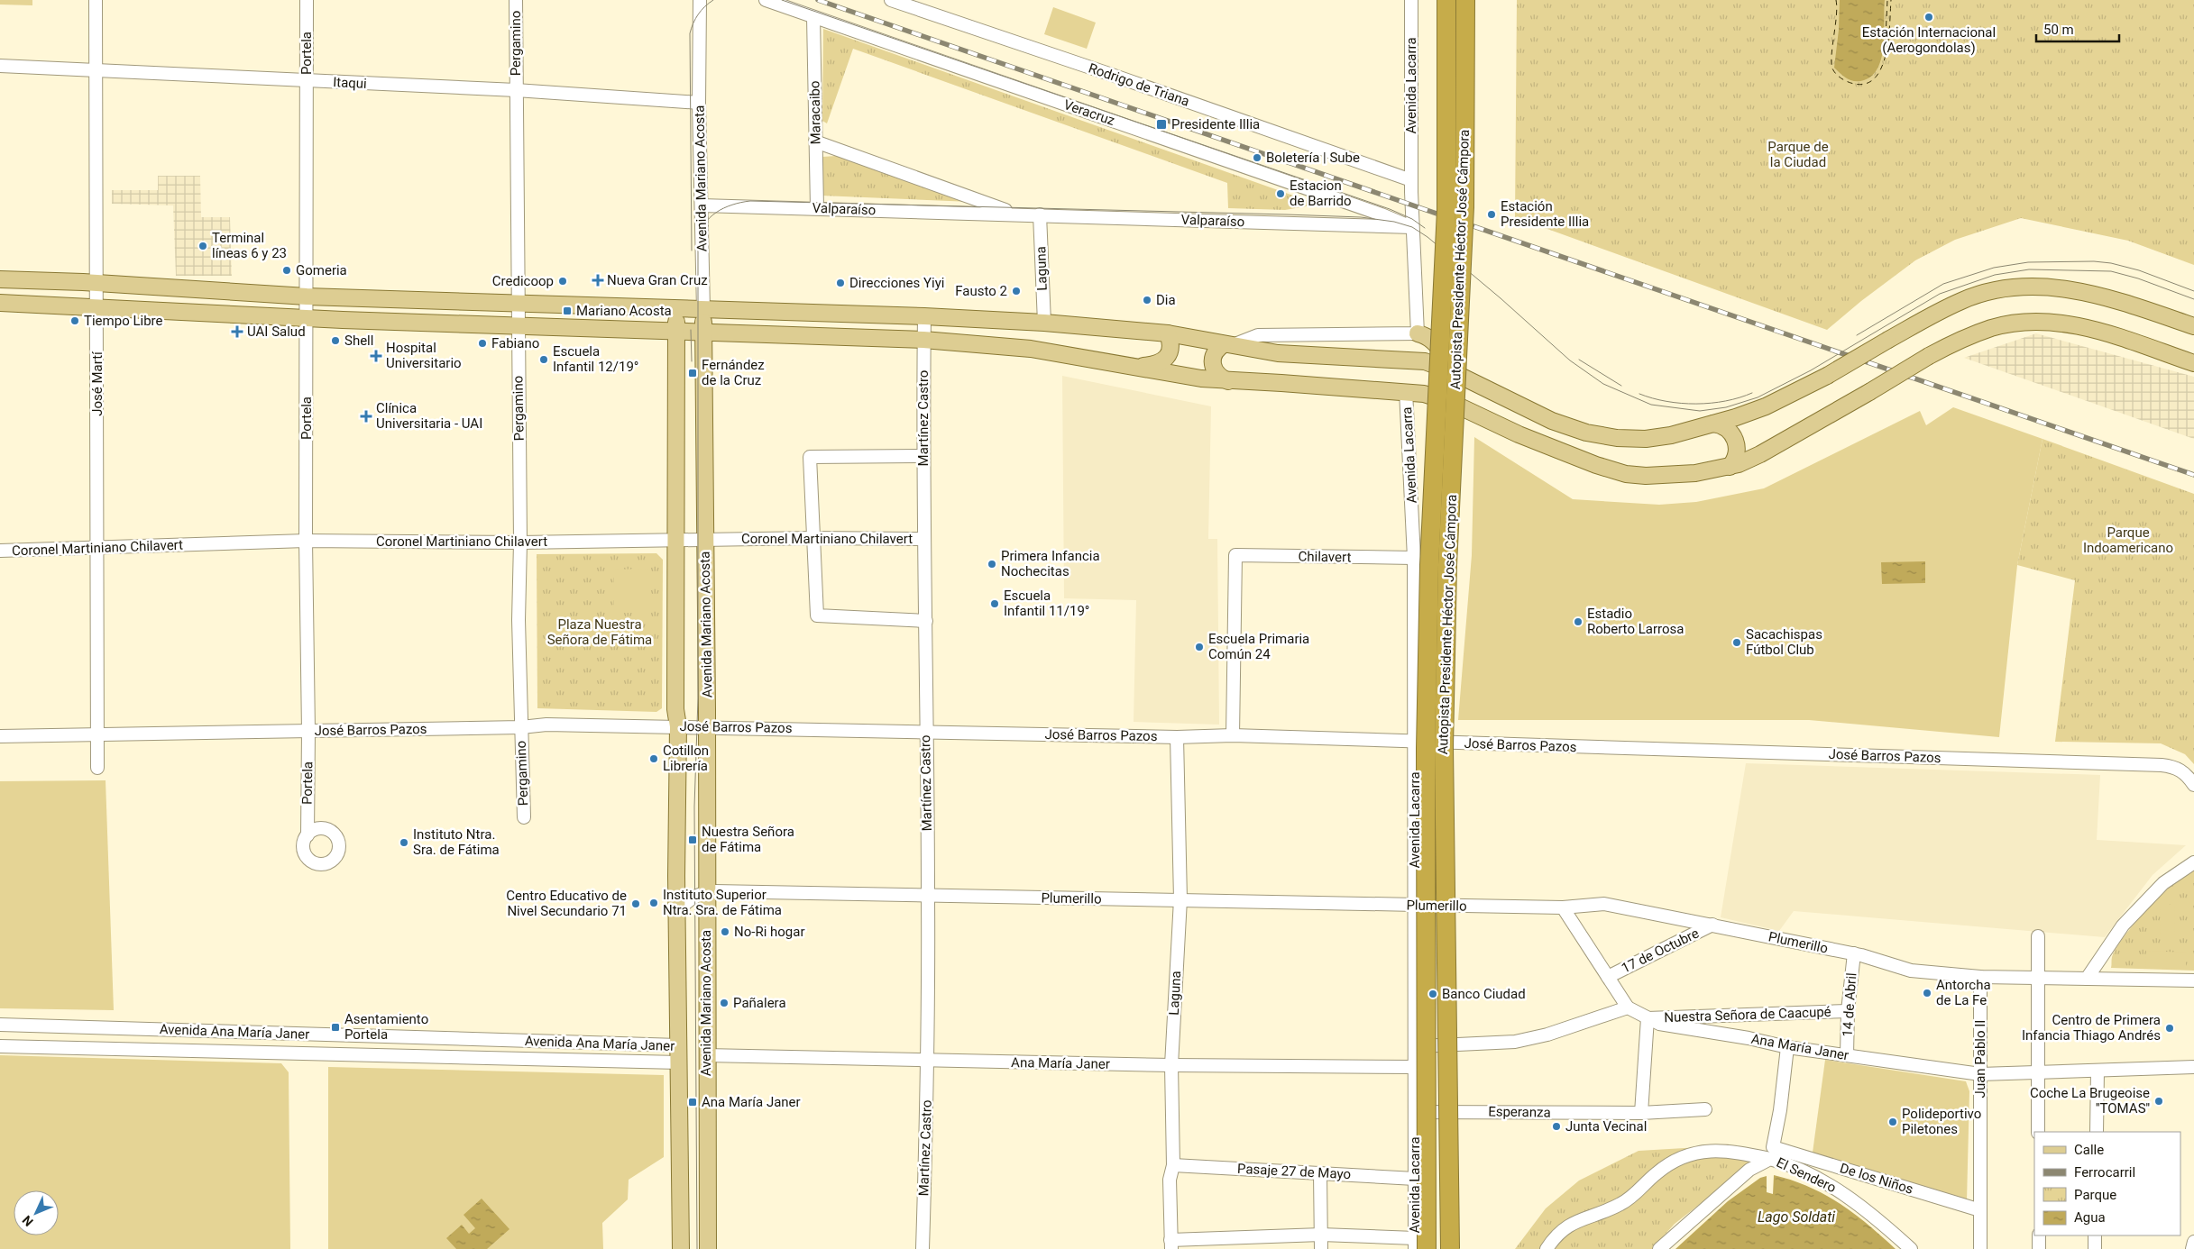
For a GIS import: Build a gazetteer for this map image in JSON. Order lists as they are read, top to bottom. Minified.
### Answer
{"streets":{"highway":["Autopista Presidente Héctor José Cámpora"],"main road":["Avenida Mariano Acosta","Avenida Ana María Janer"],"street":["Pergamino","Portela","Itaqui","Rodrigo de Triana","Avenida Lacarra","Maracaibo","Veracruz","Valparaíso","Laguna","José Martí","Martínez Castro","Coronel Martiniano Chilavert","Chilavert","José Barros Pazos","Plumerillo","17 de Octubre","14 de Abril","Nuestra Señora de Caacupé","Ana María Janer","Juan Pablo II","Esperanza","Pasaje 27 de Mayo","El Sendero","De los Niños"]},"crossings":[["Pergamino","Itaqui"],["Pergamino","Coronel Martiniano Chilavert"],["Pergamino","José Barros Pazos"],["Portela","Itaqui"],["Portela","Coronel Martiniano Chilavert"],["Portela","José Barros Pazos"],["Itaqui","Avenida Mariano Acosta"],["Itaqui","José Martí"],["Rodrigo de Triana","Avenida Lacarra"],["Avenida Lacarra","Veracruz"],["Avenida Lacarra","Valparaíso"],["Avenida Lacarra","Autopista Presidente Héctor José Cámpora"],["Avenida Lacarra","Chilavert"],["Avenida Lacarra","José Barros Pazos"],["Avenida Lacarra","Plumerillo"],["Avenida Lacarra","Ana María Janer"],["Avenida Lacarra","Esperanza"],["Avenida Lacarra","Pasaje 27 de Mayo"],["Maracaibo","Veracruz"],["Maracaibo","Valparaíso"],["Veracruz","Valparaíso"],["Avenida Mariano Acosta","Valparaíso"],["Avenida Mariano Acosta","Coronel Martiniano Chilavert"],["Avenida Mariano Acosta","José Barros Pazos"],["Avenida Mariano Acosta","Plumerillo"],["Avenida Mariano Acosta","Avenida Ana María Janer"],["Avenida Mariano Acosta","Ana María Janer"],["Valparaíso","Laguna"],["Laguna","José Barros Pazos"],["Laguna","Plumerillo"],["Laguna","Ana María Janer"],["Laguna","Pasaje 27 de Mayo"],["José Martí","Coronel Martiniano Chilavert"],["José Martí","José Barros Pazos"],["Martínez Castro","Coronel Martiniano Chilavert"],["Martínez Castro","José Barros Pazos"],["Martínez Castro","Plumerillo"],["Martínez Castro","Ana María Janer"],["Chilavert","José Barros Pazos"],["Plumerillo","17 de Octubre"],["Plumerillo","14 de Abril"],["Plumerillo","Juan Pablo II"],["14 de Abril","Nuestra Señora de Caacupé"],["14 de Abril","Ana María Janer"],["Nuestra Señora de Caacupé","Ana María Janer"],["Avenida Ana María Janer","Ana María Janer"],["Ana María Janer","Juan Pablo II"],["Juan Pablo II","De los Niños"],["El Sendero","De los Niños"]],"water":["Lago Soldati"],"parks":["Parque de la Ciudad","Parque Indoamericano","Plaza Nuestra Señora de Fátima"],"places":{"other":["Estación Internacional (Aerogondolas)","Boletería | Sube","Estacion de Barrido","Estación Presidente Illia","Terminal líneas 6 y 23","Gomeria","Credicoop","Direcciones Yiyi","Fausto 2","Dia","Tiempo Libre","Shell","Fabiano","Escuela Infantil 12/19°","Primera Infancia Nochecitas","Escuela Infantil 11/19°","Estadio Roberto Larrosa","Sacachispas Fútbol Club","Escuela Primaria Común 24","Cotillon Librería","Instituto Ntra. Sra. de Fátima","Instituto Superior Ntra. Sra. de Fátima","Centro Educativo de Nivel Secundario 71","No-Ri hogar","Antorcha de La Fe","Banco Ciudad","Pañalera","Centro de Primera Infancia Thiago Andrés","Coche La Brugeoise ''TOMAS''","Polideportivo Piletones","Junta Vecinal"],"transit":["Presidente Illia","Mariano Acosta","Fernández de la Cruz","Nuestra Señora de Fátima","Asentamiento Portela","Ana María Janer"],"health":["Nueva Gran Cruz","UAI Salud","Hospital Universitario","Clínica Universitaria - UAI"]},"legend":["Calle","Ferrocarril","Parque","Agua"],"scale_bar":"50 m","north":"bottom left"}
